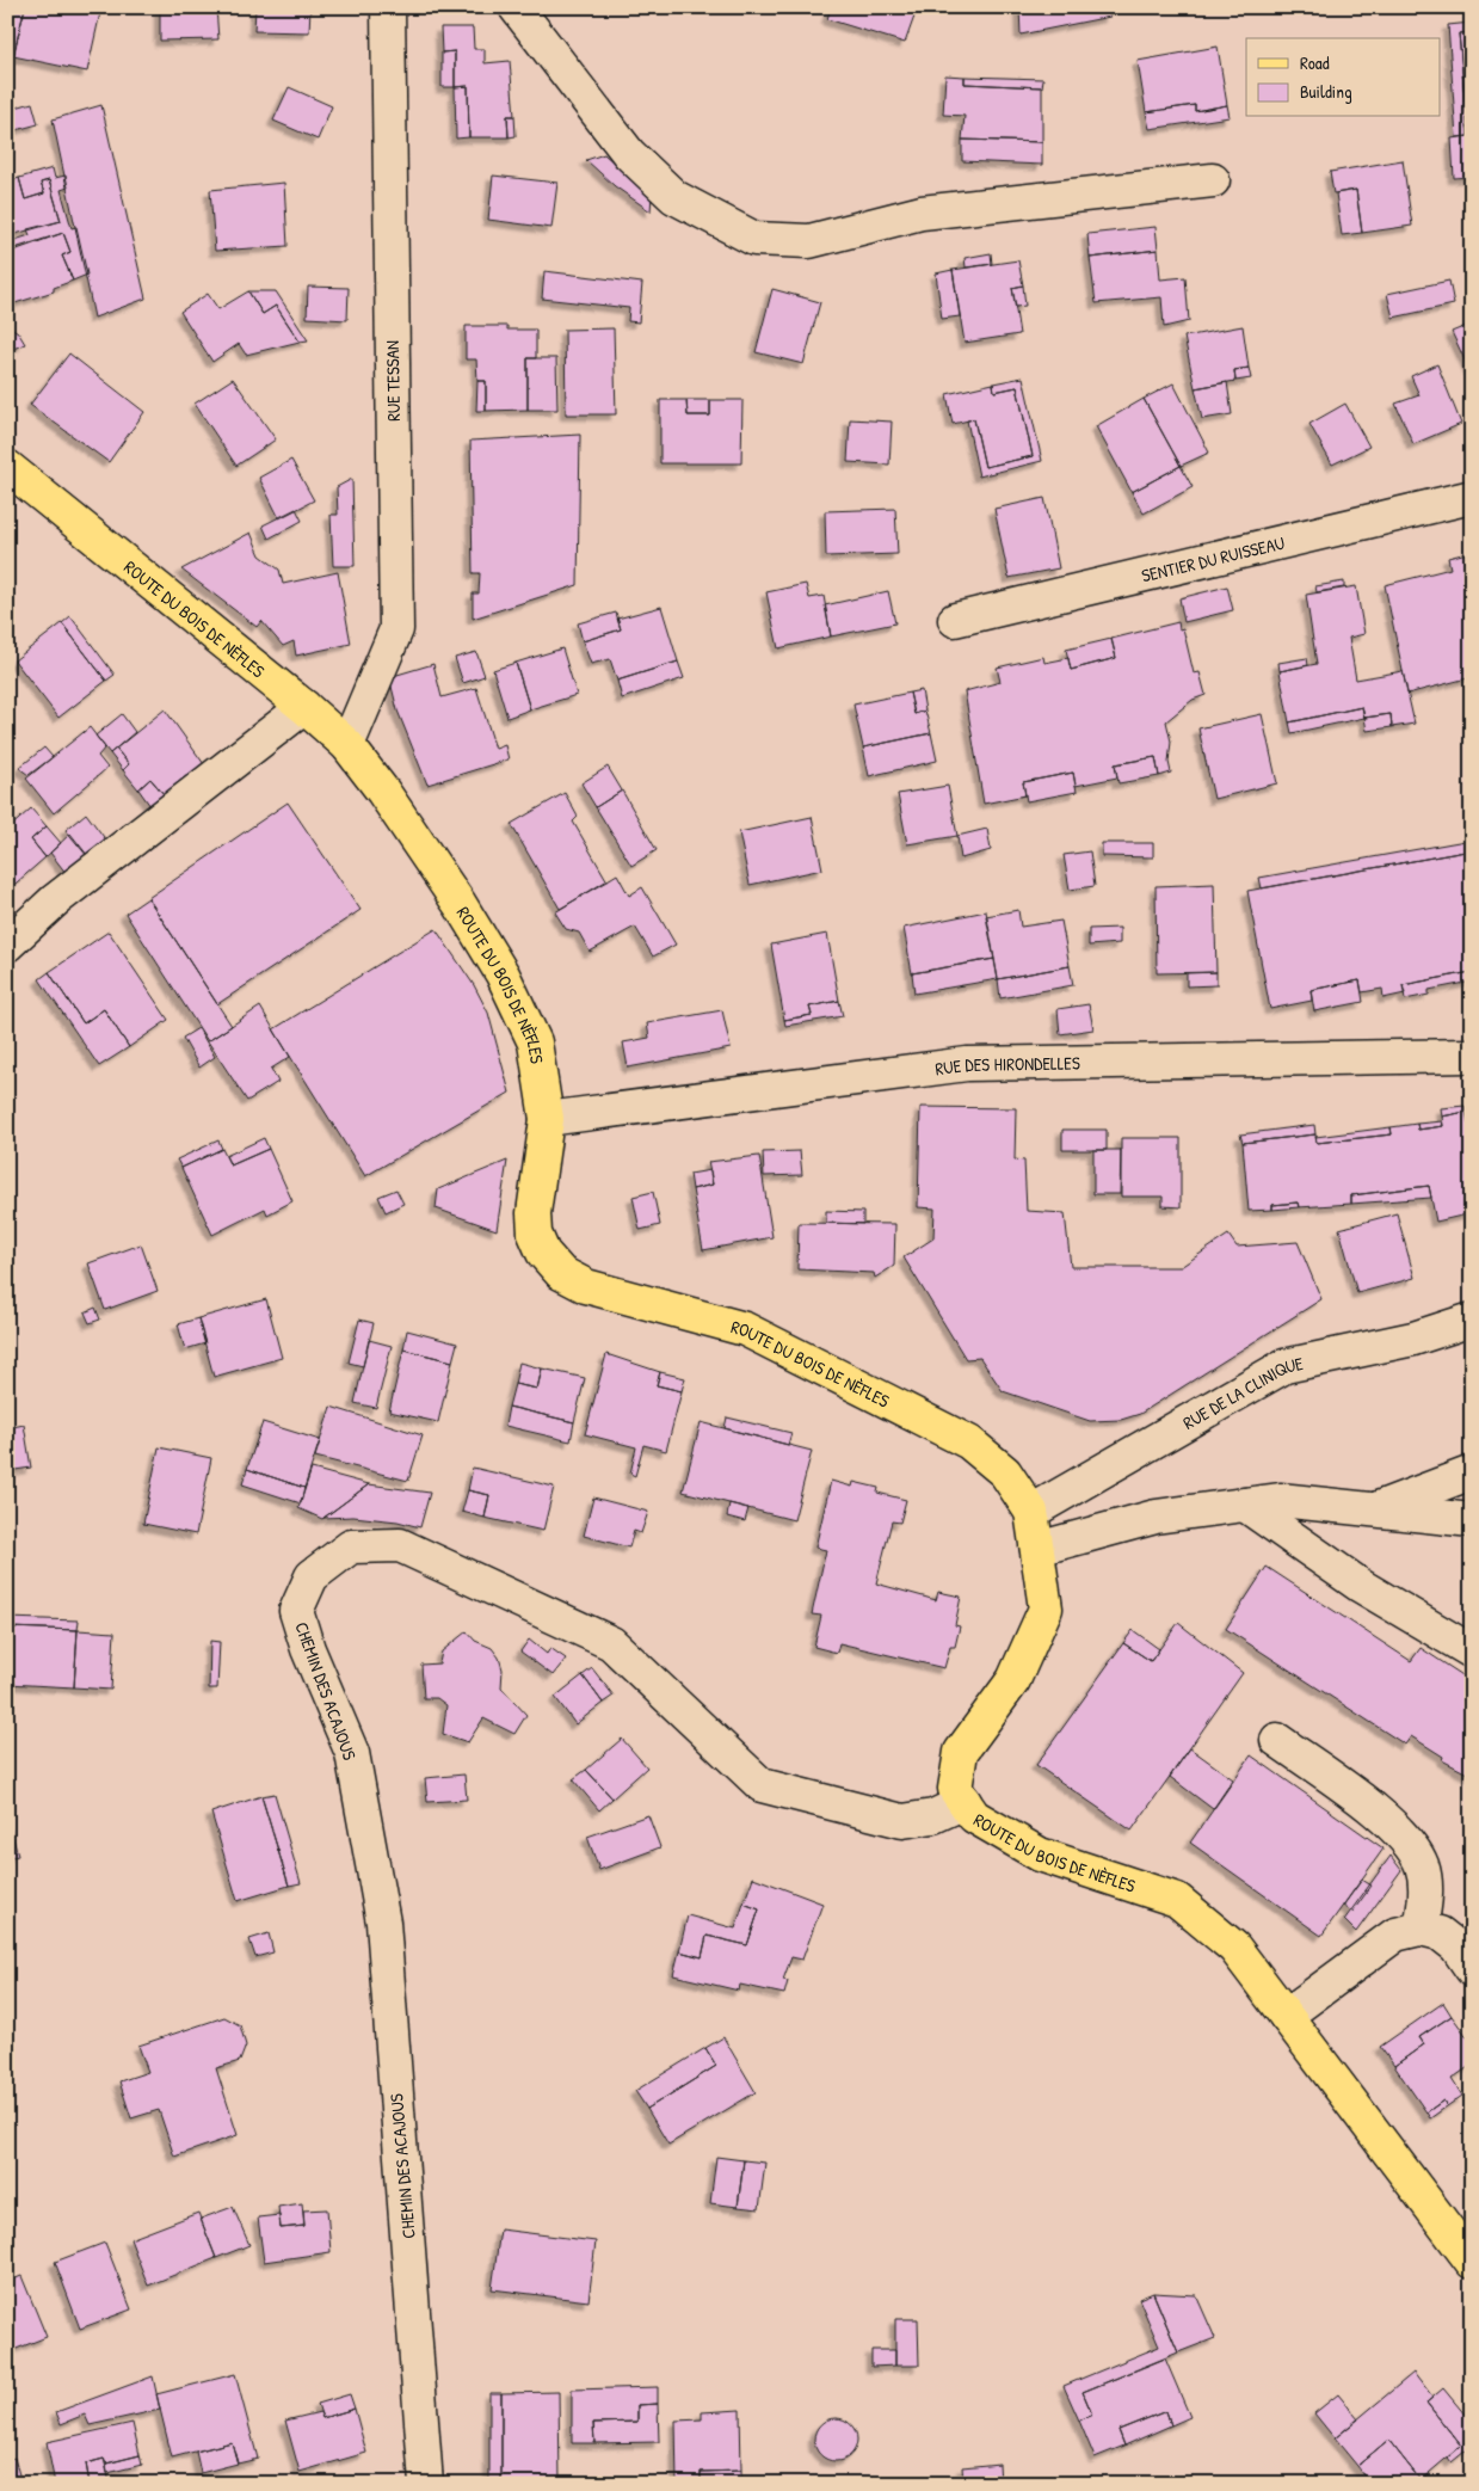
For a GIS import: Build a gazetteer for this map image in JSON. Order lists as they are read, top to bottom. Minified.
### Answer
{"streets":{"main road":["ROUTE DU BOIS DE NÈFLES"],"street":["RUE TESSAN","SENTIER DU RUISSEAU","RUE DES HIRONDELLES","RUE DE LA CLINIQUE","CHEMIN DES ACAJOUS"]},"crossings":[["RUE TESSAN","ROUTE DU BOIS DE NÈFLES"],["ROUTE DU BOIS DE NÈFLES","RUE DES HIRONDELLES"],["ROUTE DU BOIS DE NÈFLES","RUE DE LA CLINIQUE"],["ROUTE DU BOIS DE NÈFLES","CHEMIN DES ACAJOUS"]],"legend":["Road","Building"]}
